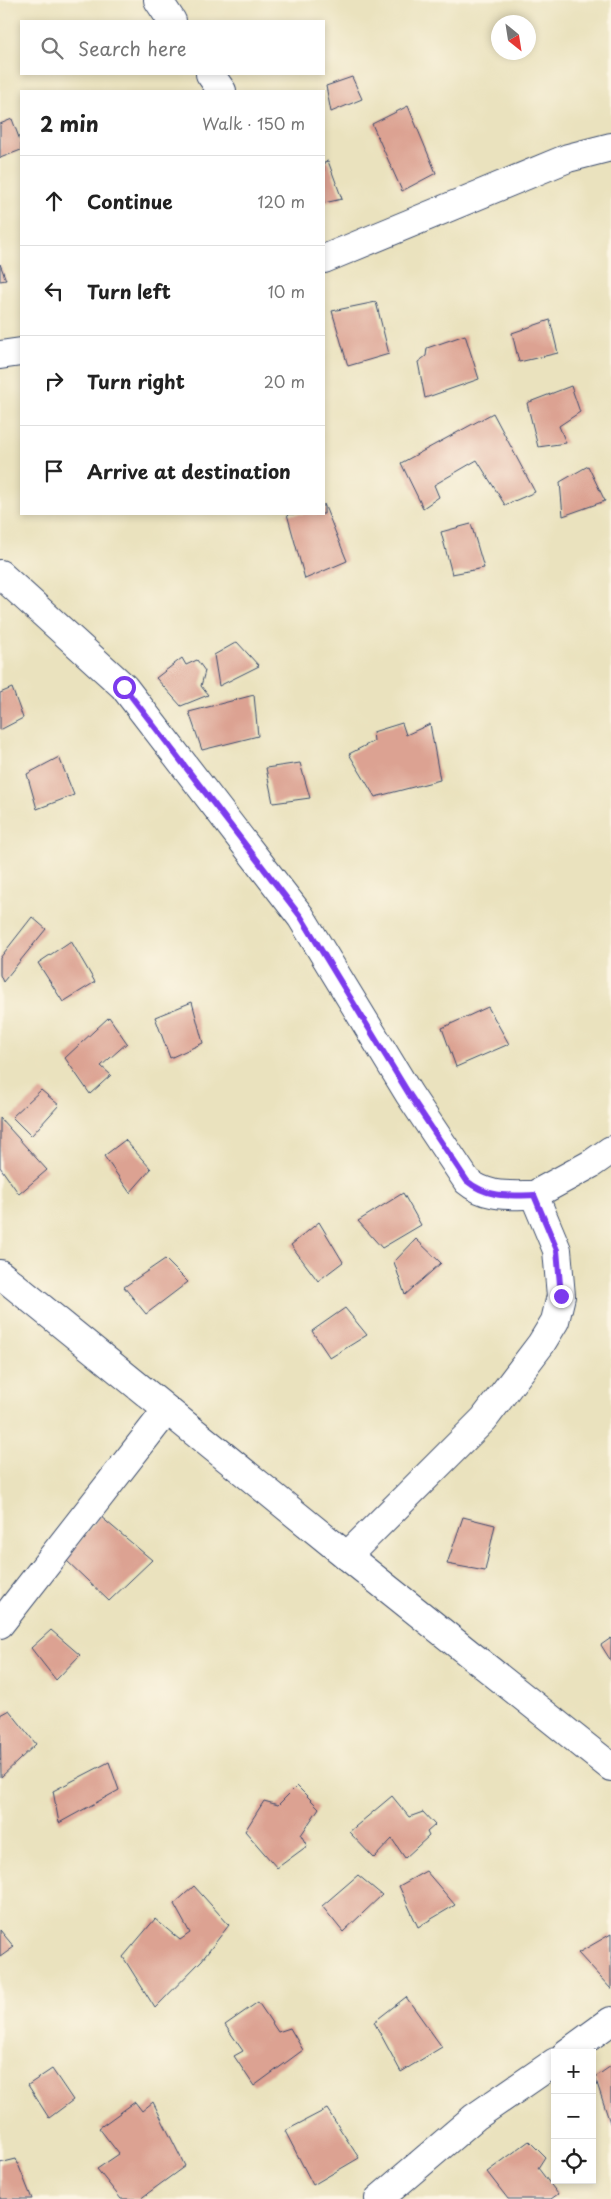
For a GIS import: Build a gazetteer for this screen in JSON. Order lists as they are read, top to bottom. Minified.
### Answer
{"north":"bottom right","page":{"search":"Search here","heading":["2 min","Walk · 150 m"],"list":[["Continue","120 m"],["Turn left","10 m"],["Turn right","20 m"],"Arrive at destination"],"map_buttons":["+","−"]}}
